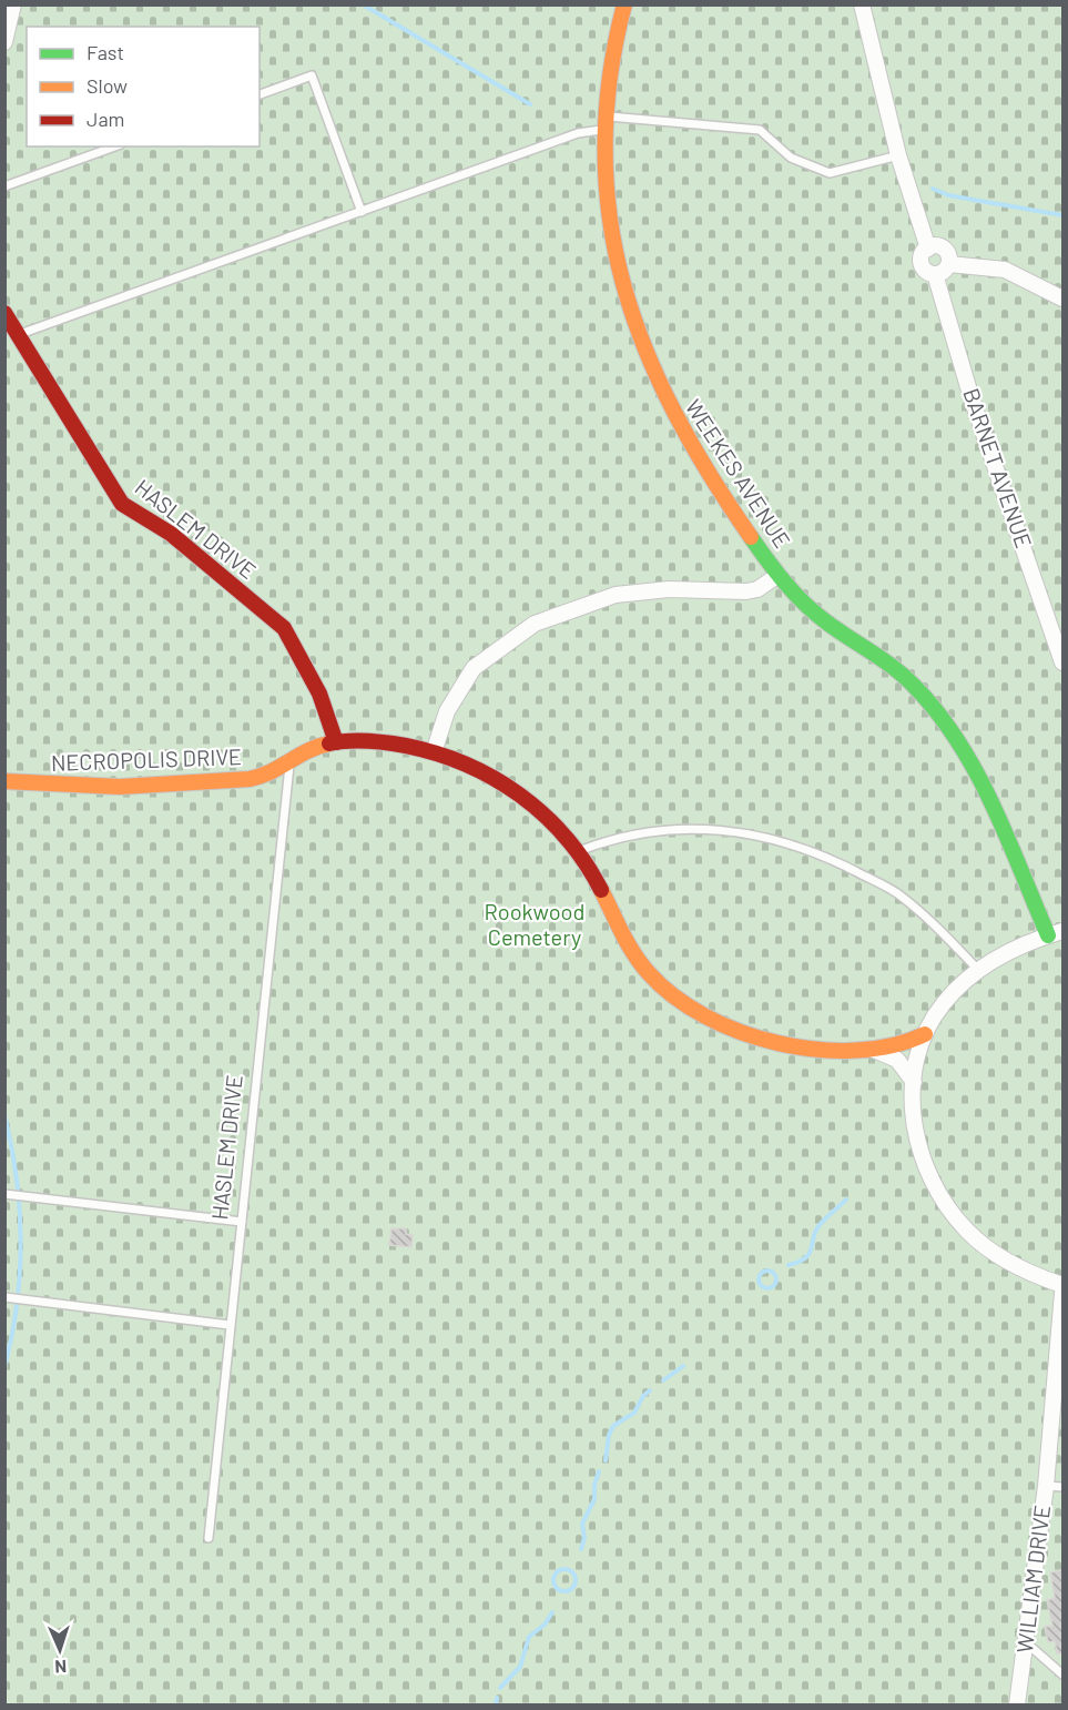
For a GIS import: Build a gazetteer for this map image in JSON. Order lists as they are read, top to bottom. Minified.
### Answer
{"streets":{"street":["BARNET AVENUE","WEEKES AVENUE","HASLEM DRIVE","NECROPOLIS DRIVE","WILLIAM DRIVE"]},"crossings":[["HASLEM DRIVE","NECROPOLIS DRIVE"]],"parks":["Rookwood Cemetery"],"legend":["Fast","Slow","Jam"],"north":"bottom"}
